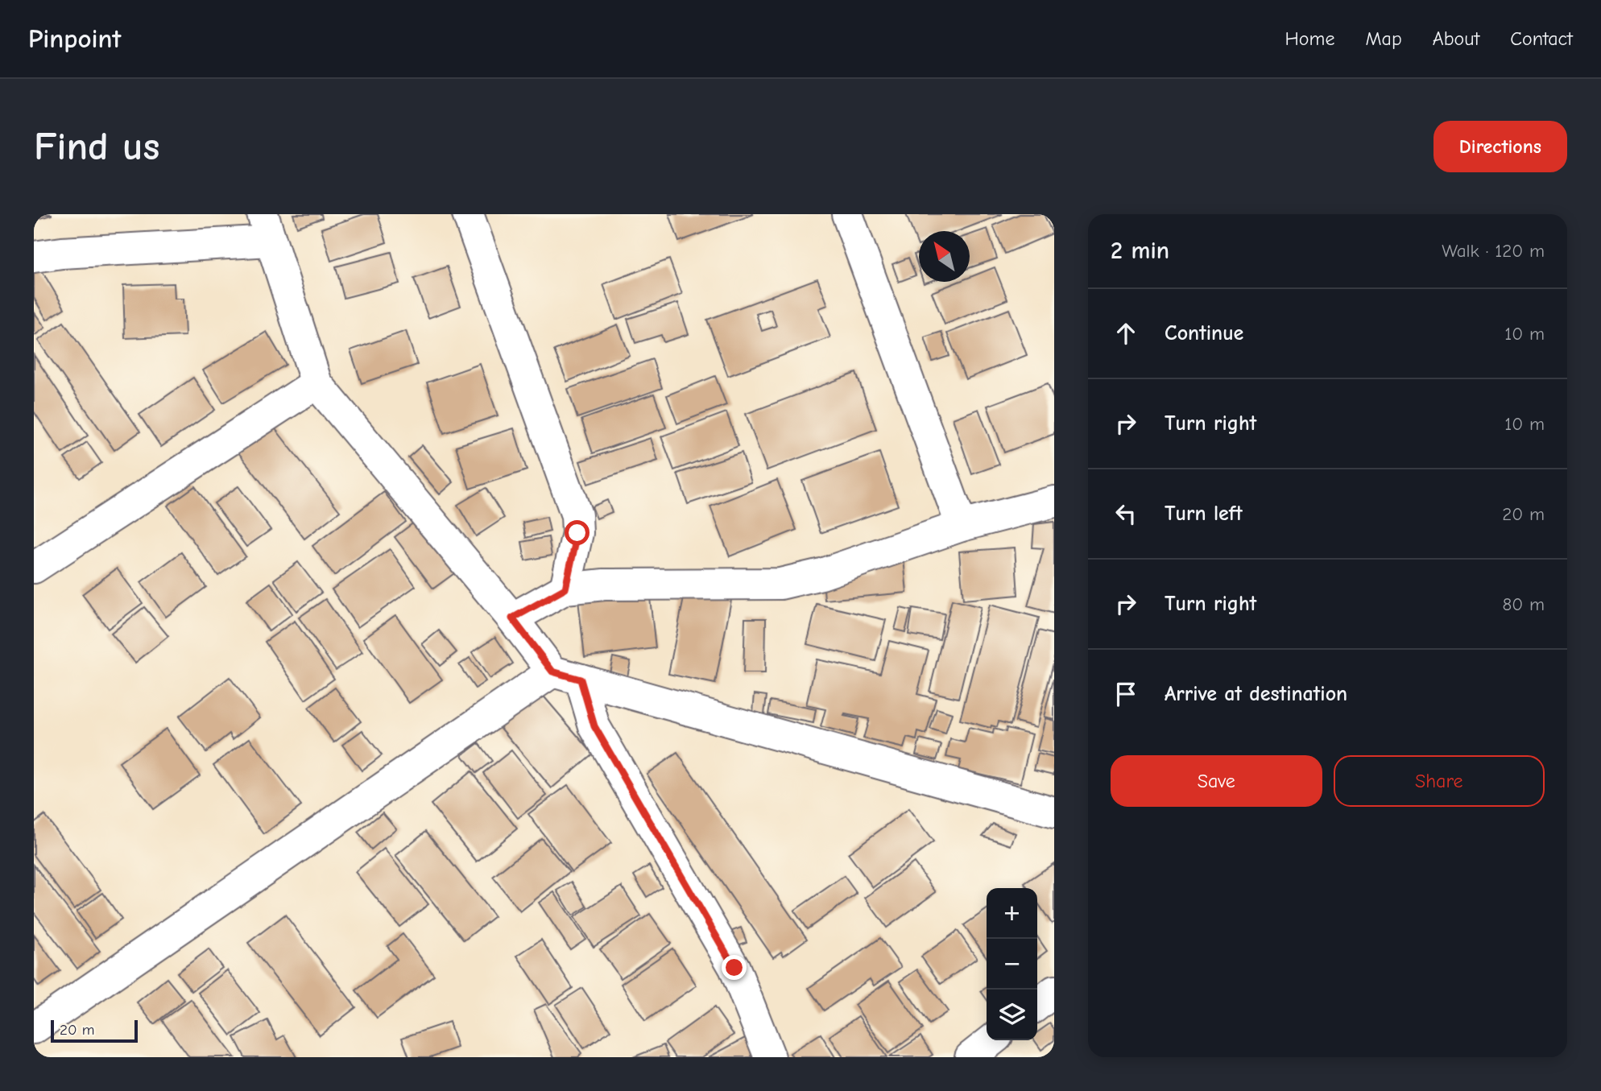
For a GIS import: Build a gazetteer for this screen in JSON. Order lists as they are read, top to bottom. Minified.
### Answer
{"scale_bar":"20 m","north":"top left","page":{"header":"Pinpoint","nav":["Home","Map","About","Contact"],"buttons":["Directions",["Save","Share"]],"title":"Find us","heading":["2 min","Walk · 120 m"],"list":[["Continue","10 m"],["Turn right","10 m"],["Turn left","20 m"],["Turn right","80 m"],"Arrive at destination"],"map_buttons":["+","−"],"scale":"20 m"}}
